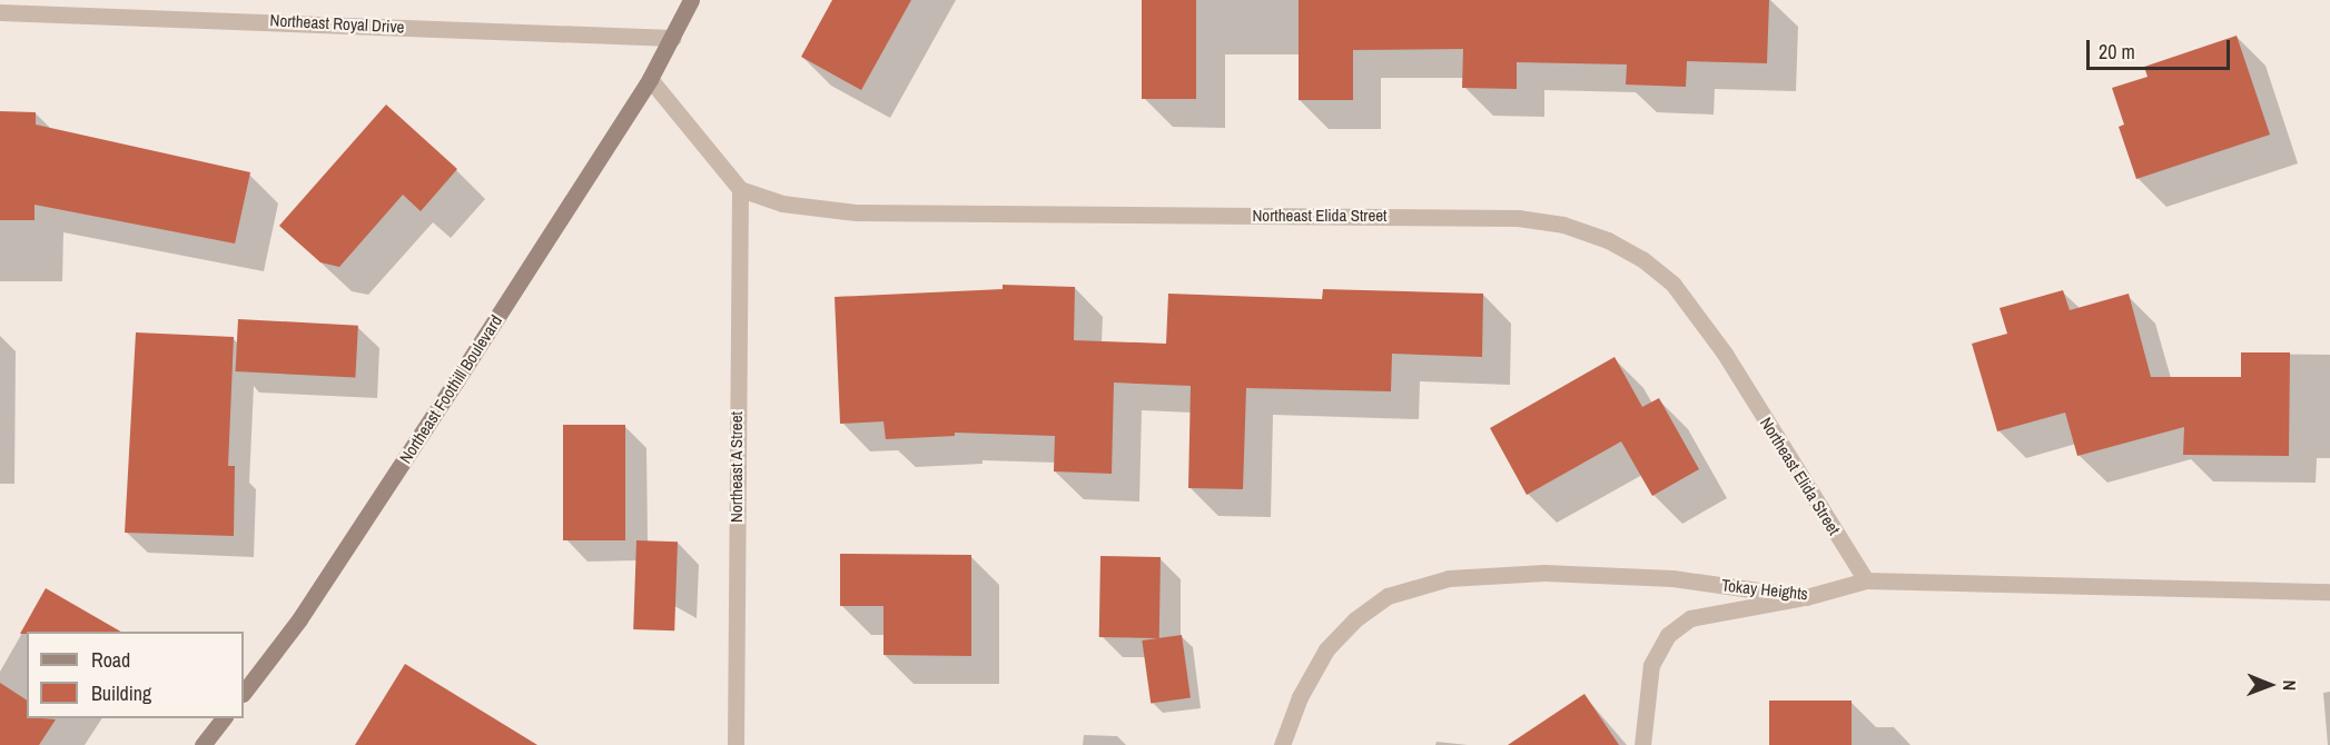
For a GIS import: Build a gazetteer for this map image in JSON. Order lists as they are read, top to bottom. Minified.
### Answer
{"streets":{"street":["Northeast Royal Drive","Northeast Elida Street","Northeast Foothill Boulevard","Northeast A Street","Tokay Heights"]},"crossings":[["Northeast Elida Street","Northeast A Street"],["Northeast Elida Street","Tokay Heights"]],"legend":["Road","Building"],"scale_bar":"20 m","north":"right"}
